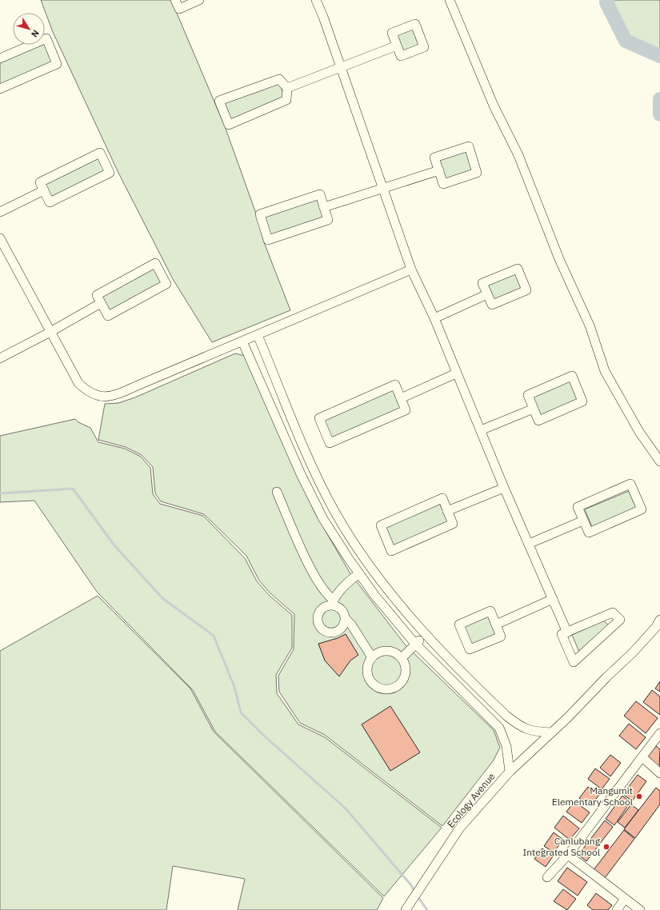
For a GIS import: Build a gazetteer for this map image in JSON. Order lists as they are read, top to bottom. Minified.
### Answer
{"streets":{"street":["Ecology Avenue"]},"places":["Mangumit Elementary School","Canlubang Integrated School"],"north":"bottom right"}
